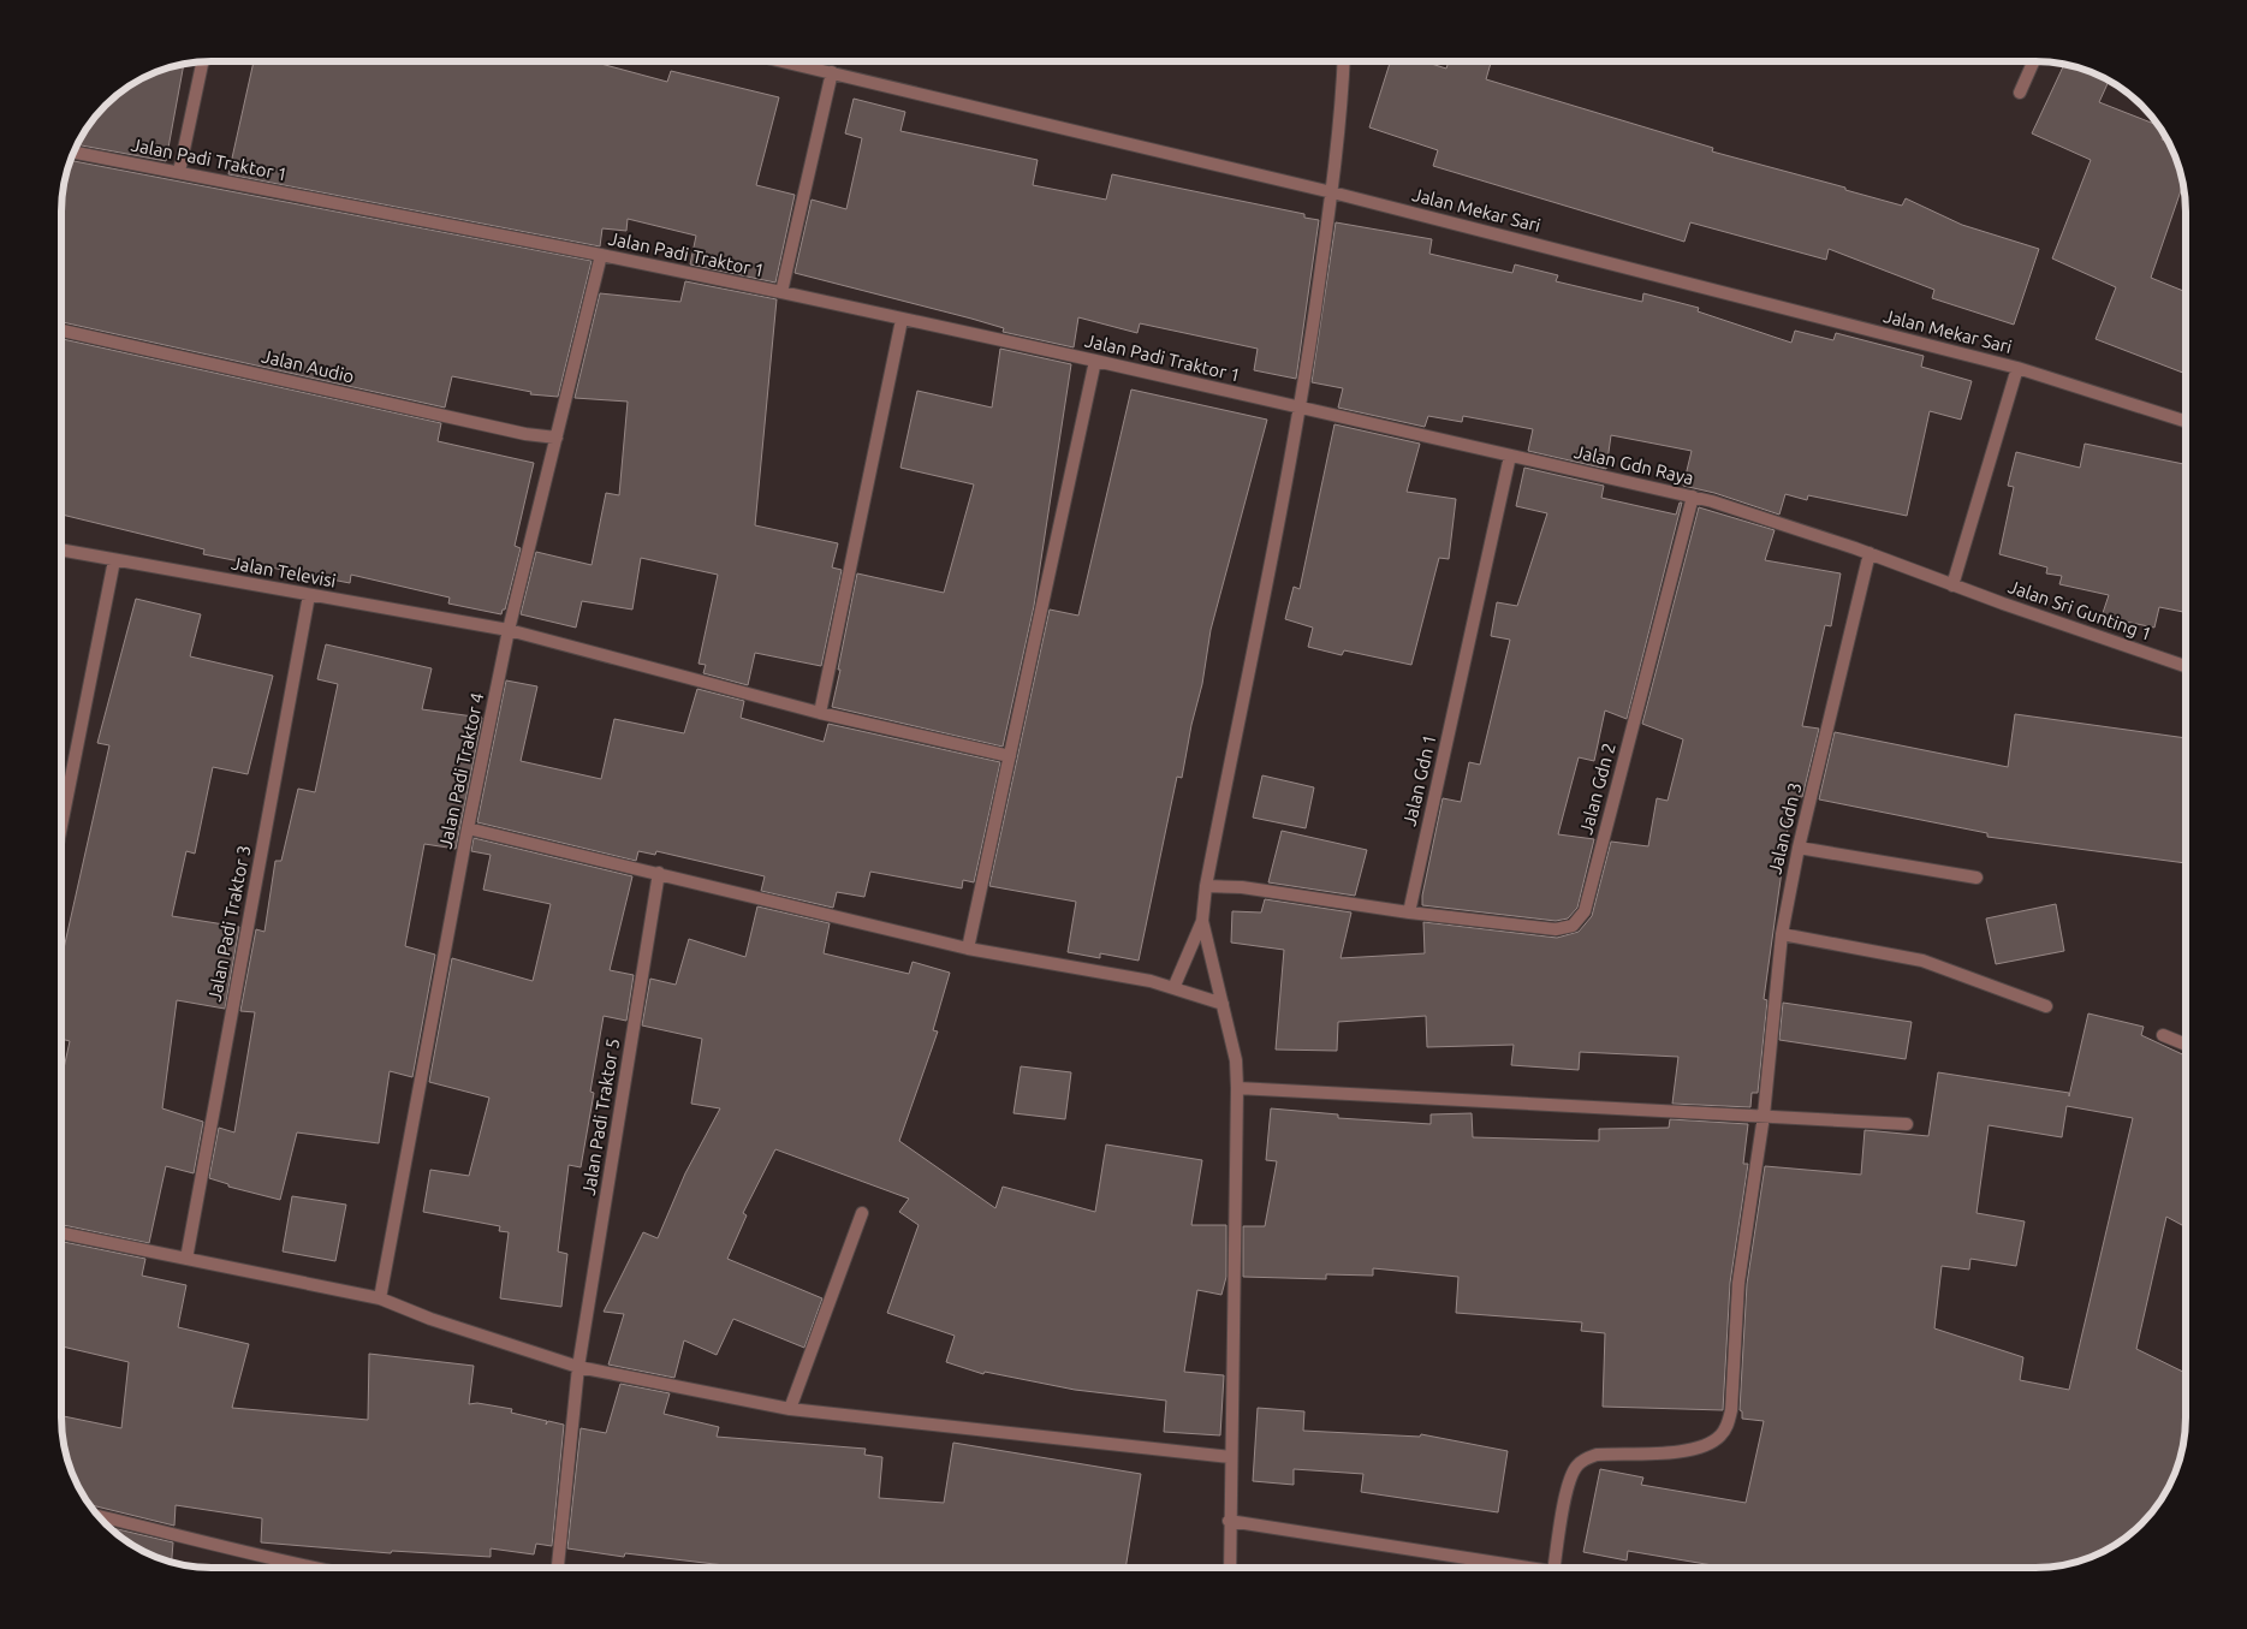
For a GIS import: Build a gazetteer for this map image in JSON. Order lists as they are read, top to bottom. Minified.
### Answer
{"streets":{"street":["Jalan Padi Traktor 1","Jalan Mekar Sari","Jalan Audio","Jalan Gdn Raya","Jalan Televisi","Jalan Sri Gunting 1","Jalan Padi Traktor 4","Jalan Gdn 1","Jalan Gdn 2","Jalan Gdn 3","Jalan Padi Traktor 3","Jalan Padi Traktor 5"]},"crossings":[["Jalan Padi Traktor 1","Jalan Gdn Raya"],["Jalan Padi Traktor 1","Jalan Padi Traktor 4"],["Jalan Audio","Jalan Padi Traktor 4"],["Jalan Gdn Raya","Jalan Sri Gunting 1"],["Jalan Gdn Raya","Jalan Gdn 1"],["Jalan Gdn Raya","Jalan Gdn 2"],["Jalan Gdn Raya","Jalan Gdn 3"],["Jalan Televisi","Jalan Padi Traktor 4"],["Jalan Televisi","Jalan Padi Traktor 3"],["Jalan Gdn 1","Jalan Gdn 2"]]}
